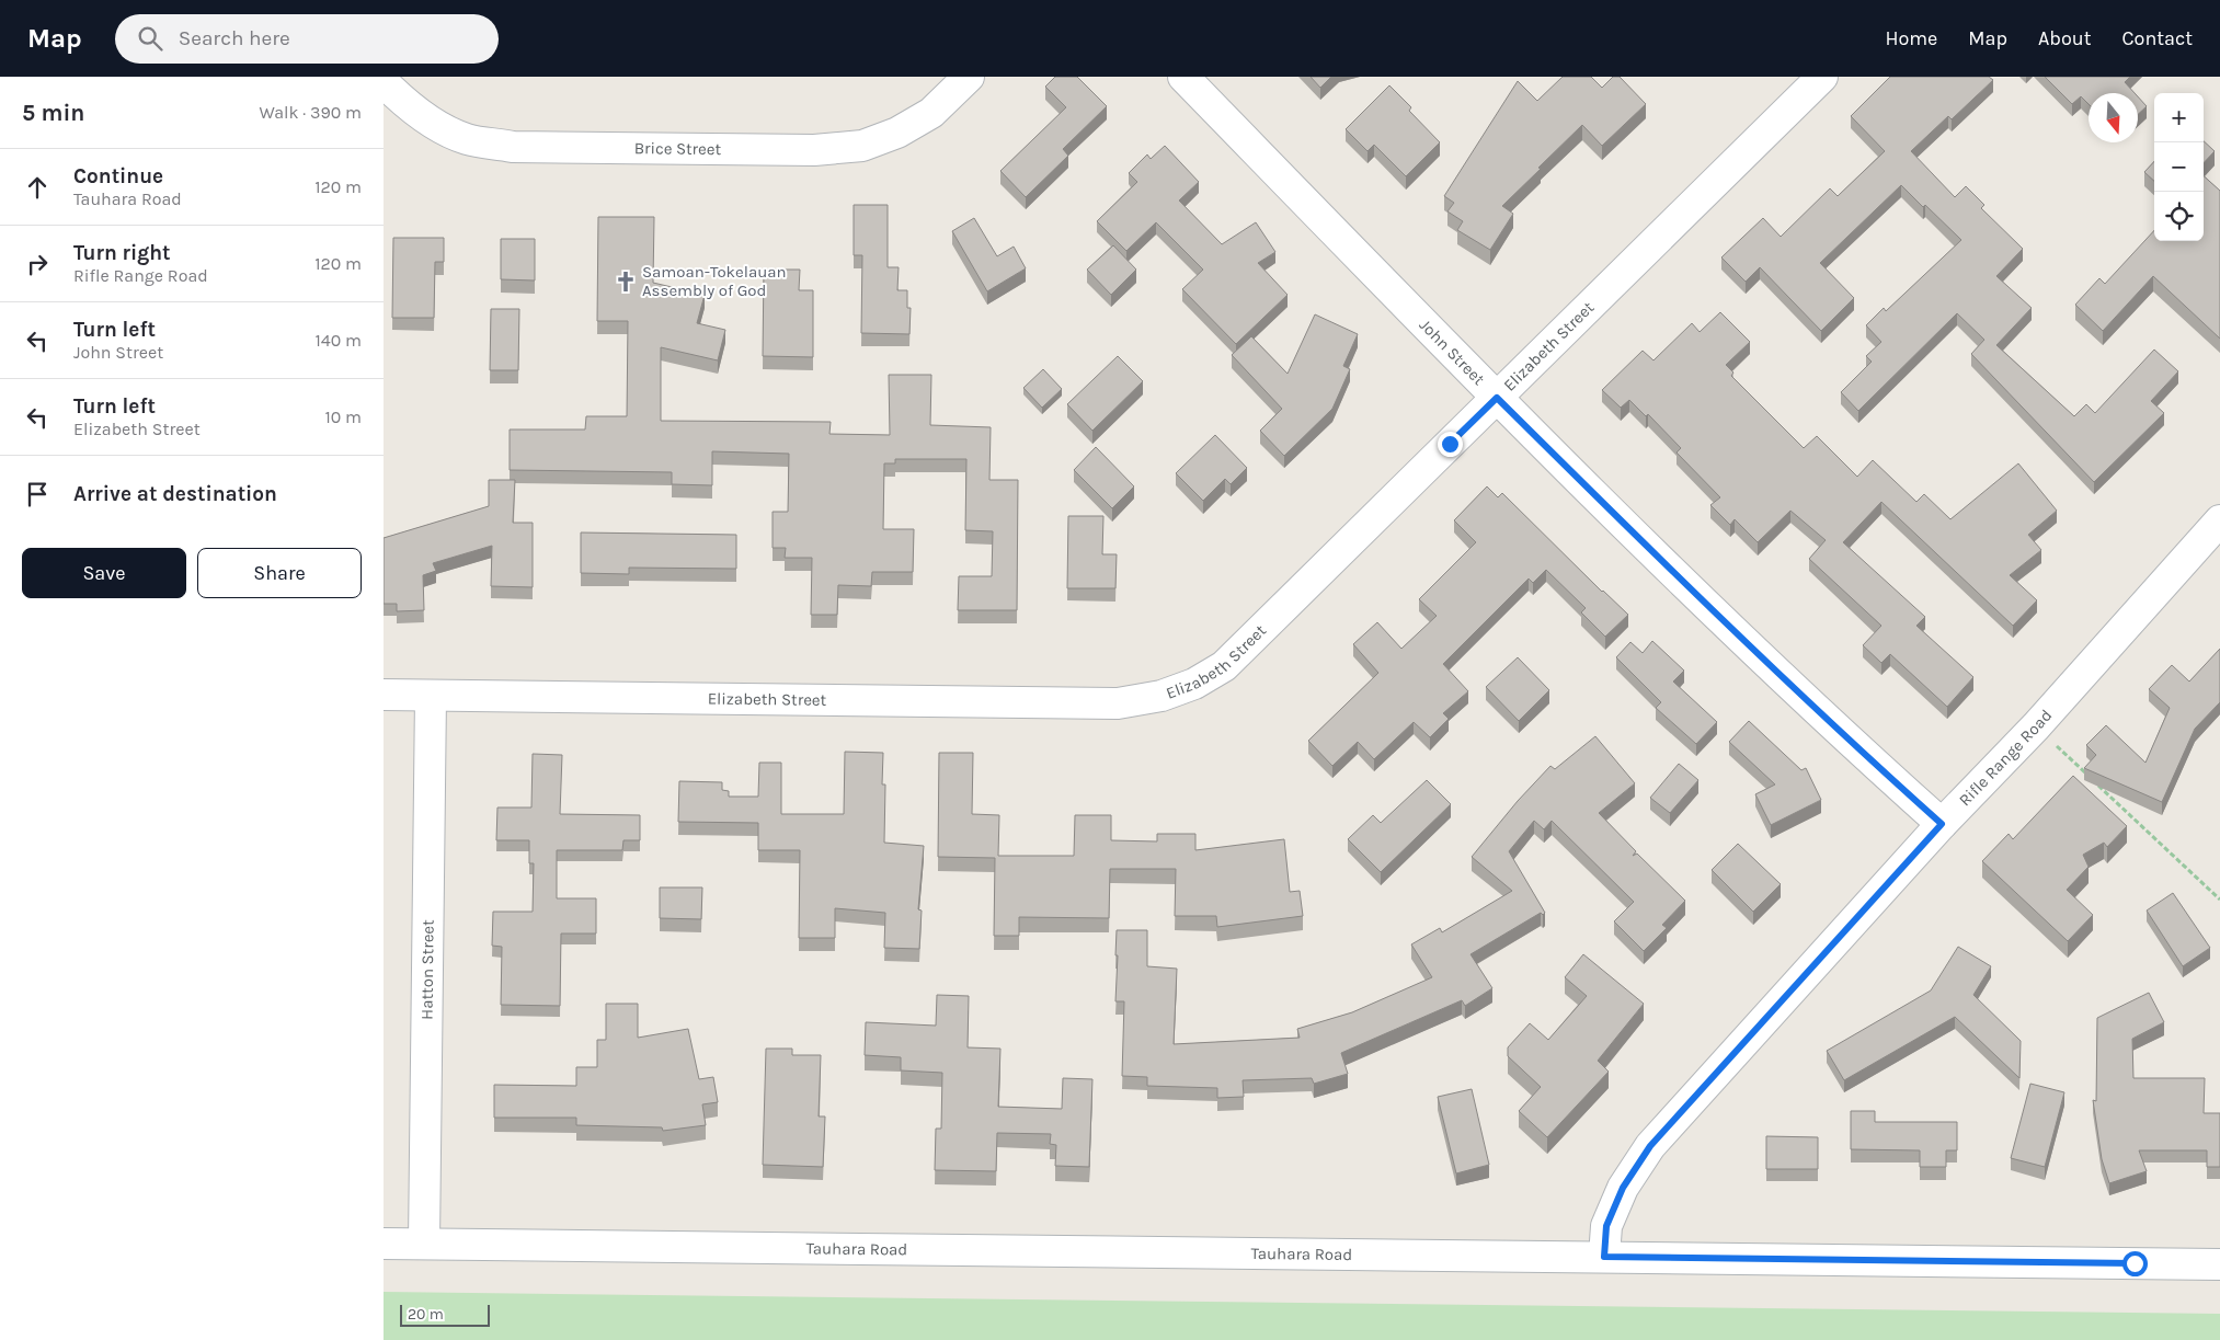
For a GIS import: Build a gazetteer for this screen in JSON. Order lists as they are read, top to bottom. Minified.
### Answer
{"streets":{"street":["Brice Street","Elizabeth Street","John Street","Rifle Range Road","Hatton Street","Tauhara Road"]},"crossings":[["Elizabeth Street","John Street"],["Elizabeth Street","Hatton Street"],["John Street","Rifle Range Road"],["Rifle Range Road","Tauhara Road"],["Hatton Street","Tauhara Road"]],"places":{"church":["Samoan-Tokelauan Assembly of God"]},"scale_bar":"20 m","north":"bottom","page":{"header":"Map","search":"Search here","nav":["Home","Map","About","Contact"],"heading":["5 min","Walk · 390 m"],"map_buttons":["+","−"],"list":[["Continue","Tauhara Road","120 m"],["Turn right","Rifle Range Road","120 m"],["Turn left","John Street","140 m"],["Turn left","Elizabeth Street","10 m"],"Arrive at destination"],"buttons":["Save","Share"],"scale":"20 m"}}
